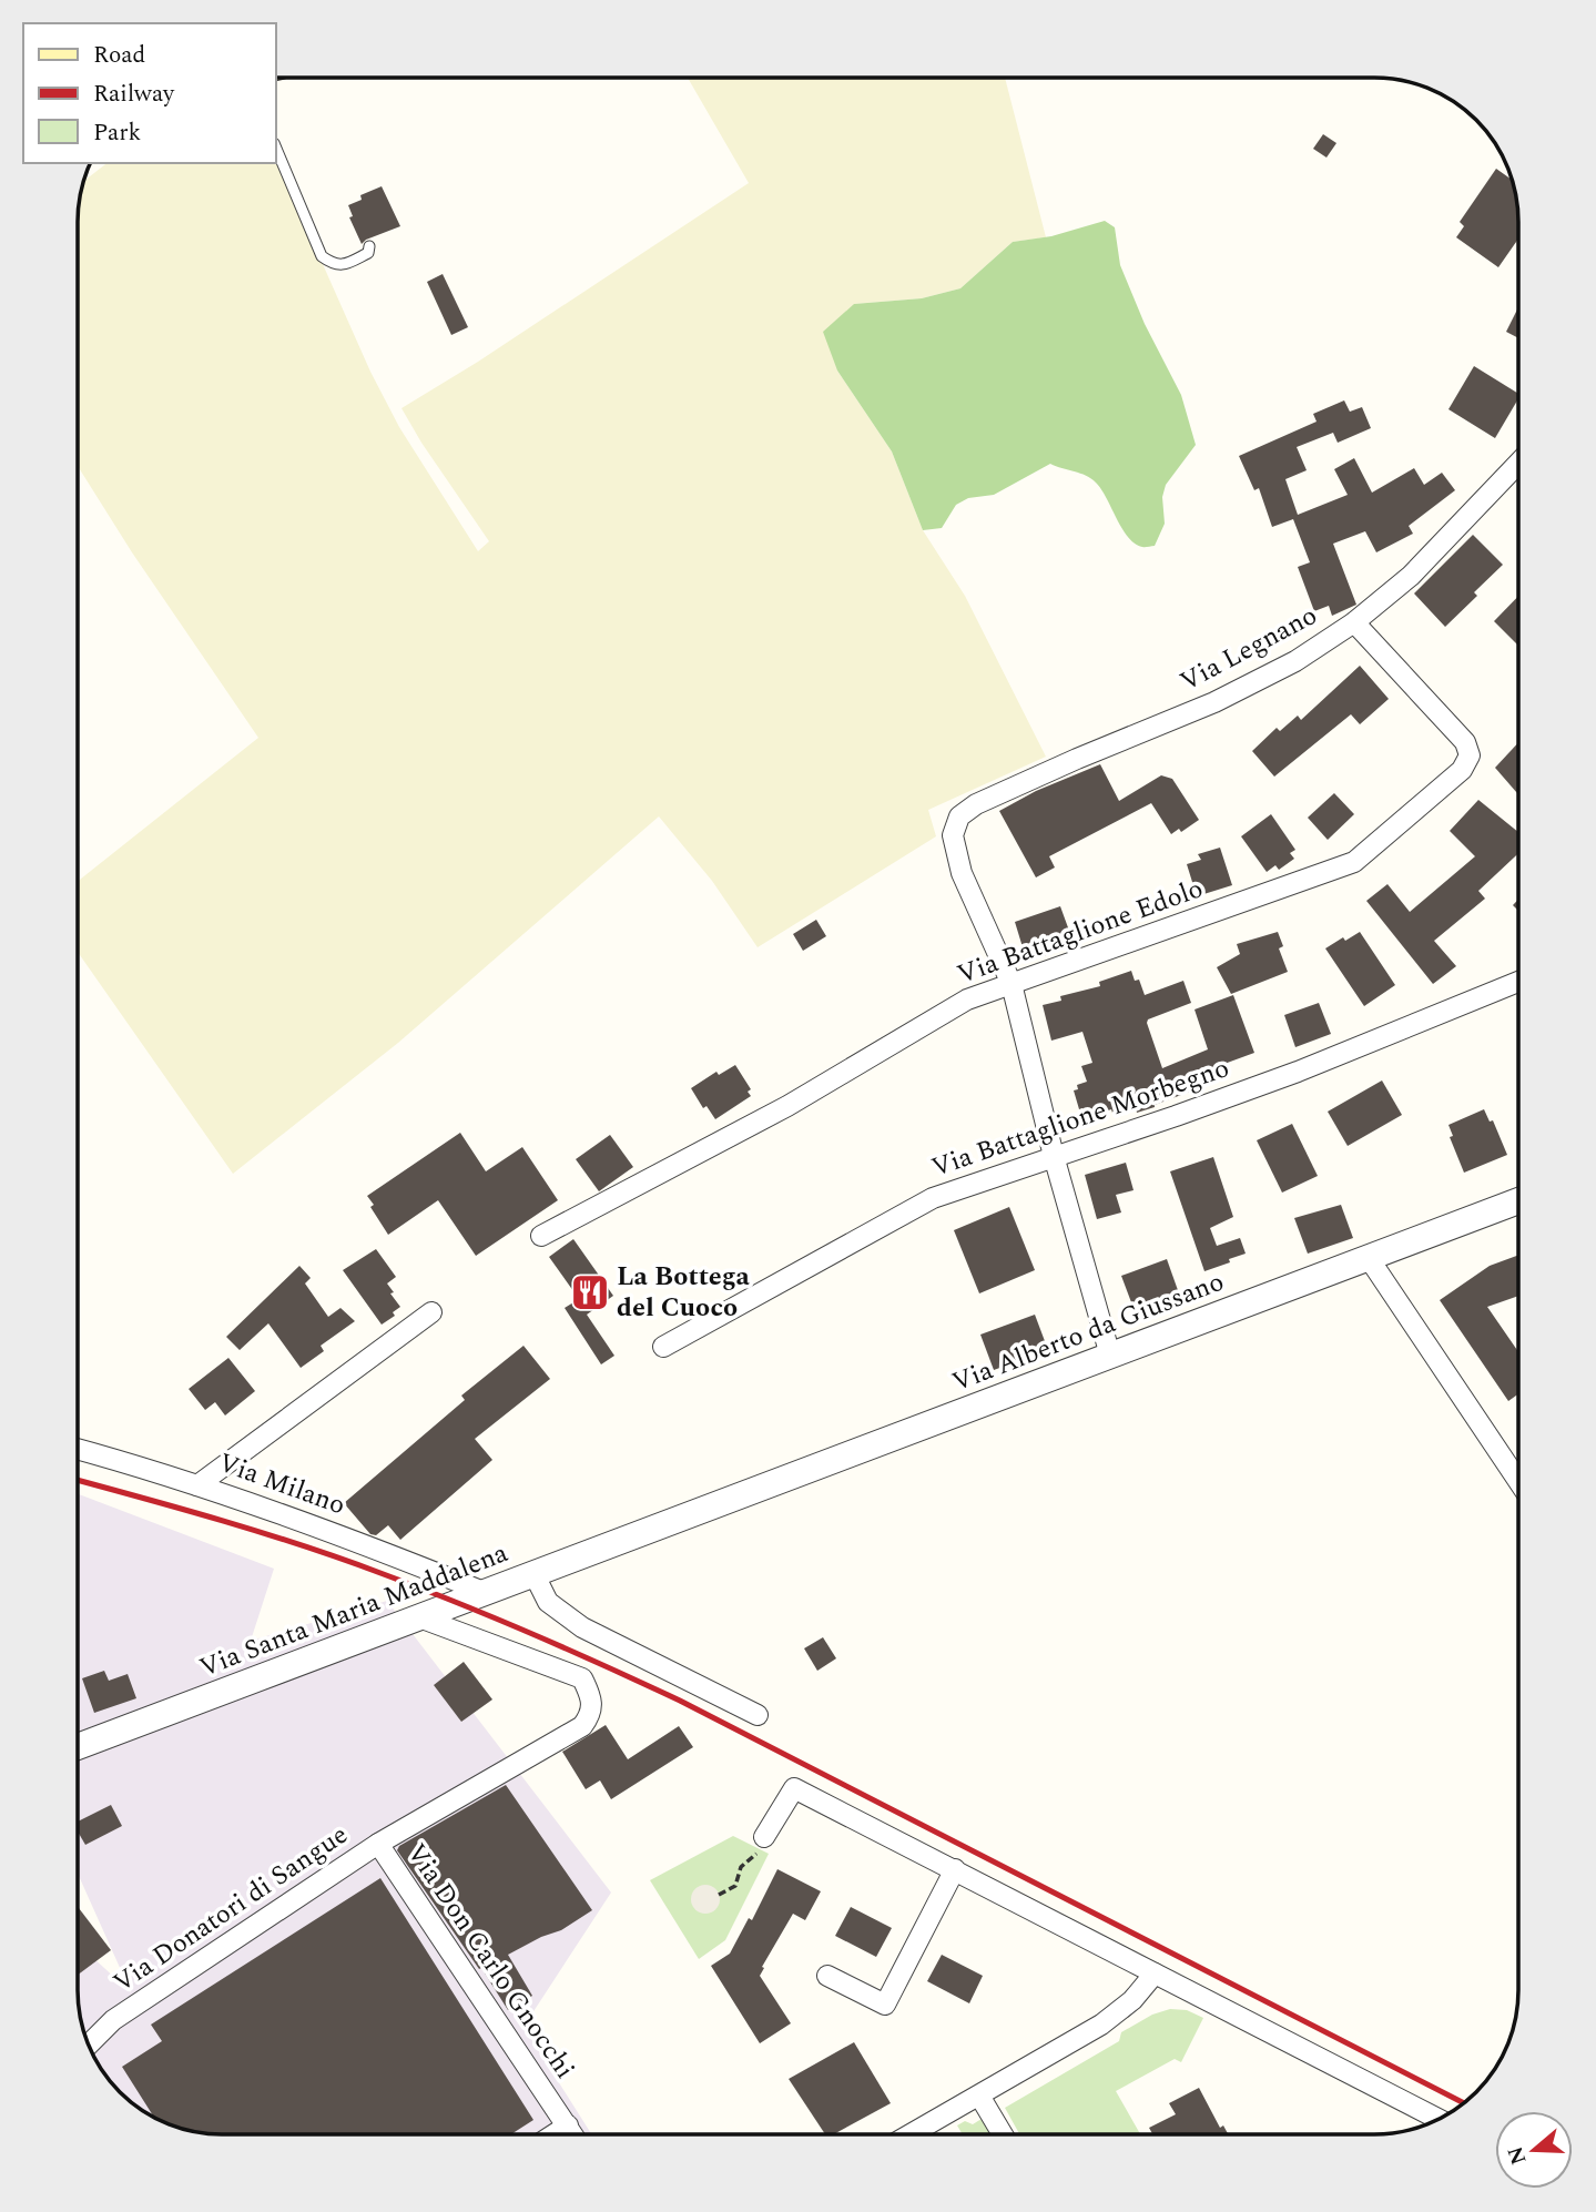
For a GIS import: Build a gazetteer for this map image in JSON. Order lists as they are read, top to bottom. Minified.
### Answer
{"streets":{"street":["Via Legnano","Via Battaglione Edolo","Via Battaglione Morbegno","Via Alberto da Giussano","Via Milano","Via Santa Maria Maddalena","Via Donatori di Sangue","Via Don Carlo Gnocchi"]},"crossings":[["Via Legnano","Via Battaglione Edolo"],["Via Alberto da Giussano","Via Santa Maria Maddalena"],["Via Milano","Via Santa Maria Maddalena"],["Via Santa Maria Maddalena","Via Don Carlo Gnocchi"],["Via Donatori di Sangue","Via Don Carlo Gnocchi"]],"places":{"restaurant":["La Bottega del Cuoco"]},"legend":["Road","Railway","Park"],"north":"left"}
